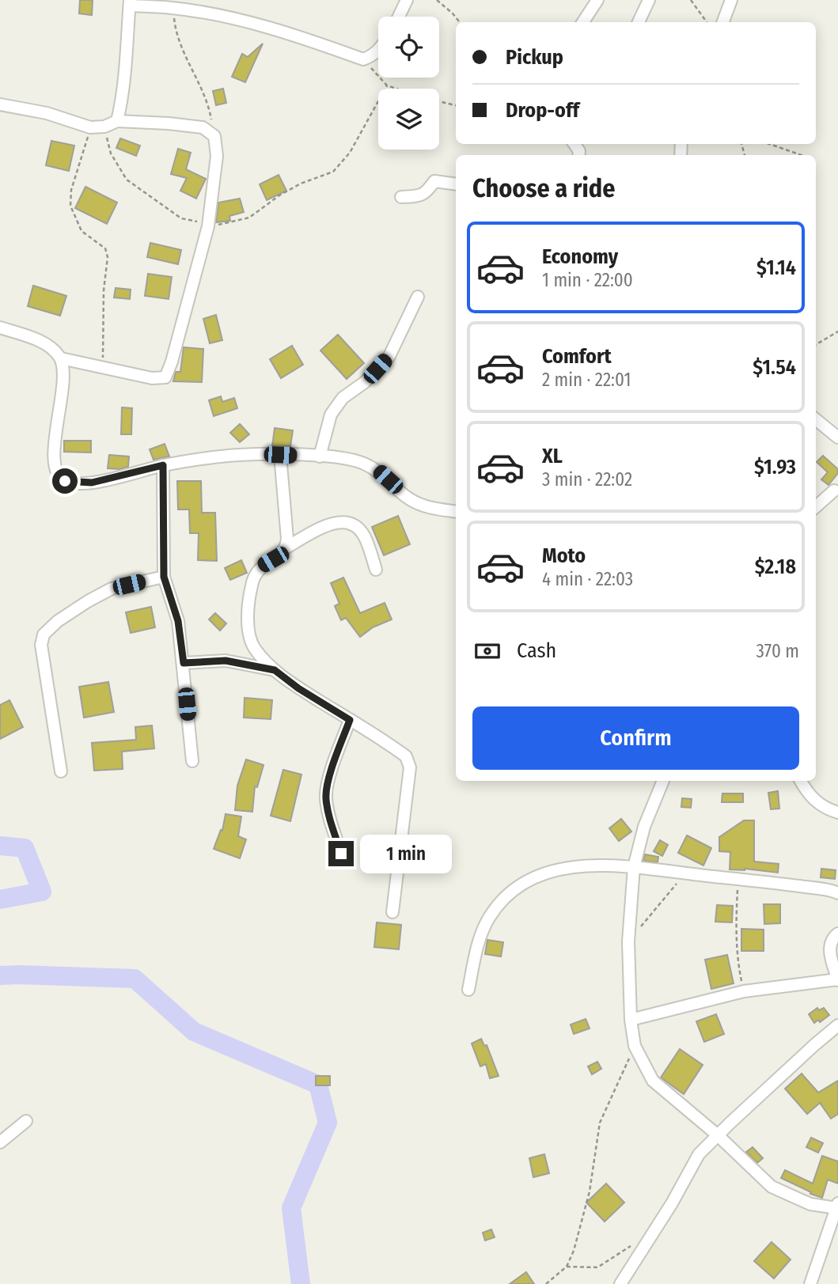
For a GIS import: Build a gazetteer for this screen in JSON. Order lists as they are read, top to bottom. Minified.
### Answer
{"page":{"banner":["Pickup","Drop-off"],"heading":"Choose a ride","list":[{"name":"Economy","note":"1 min · 22:00","value":"$1.14"},{"name":"Comfort","note":"2 min · 22:01","value":"$1.54"},{"name":"XL","note":"3 min · 22:02","value":"$1.93"},{"name":"Moto","note":"4 min · 22:03","value":"$2.18"}],"pay":["Cash","370 m"],"buttons":"Confirm","bubble":"1 min"}}
